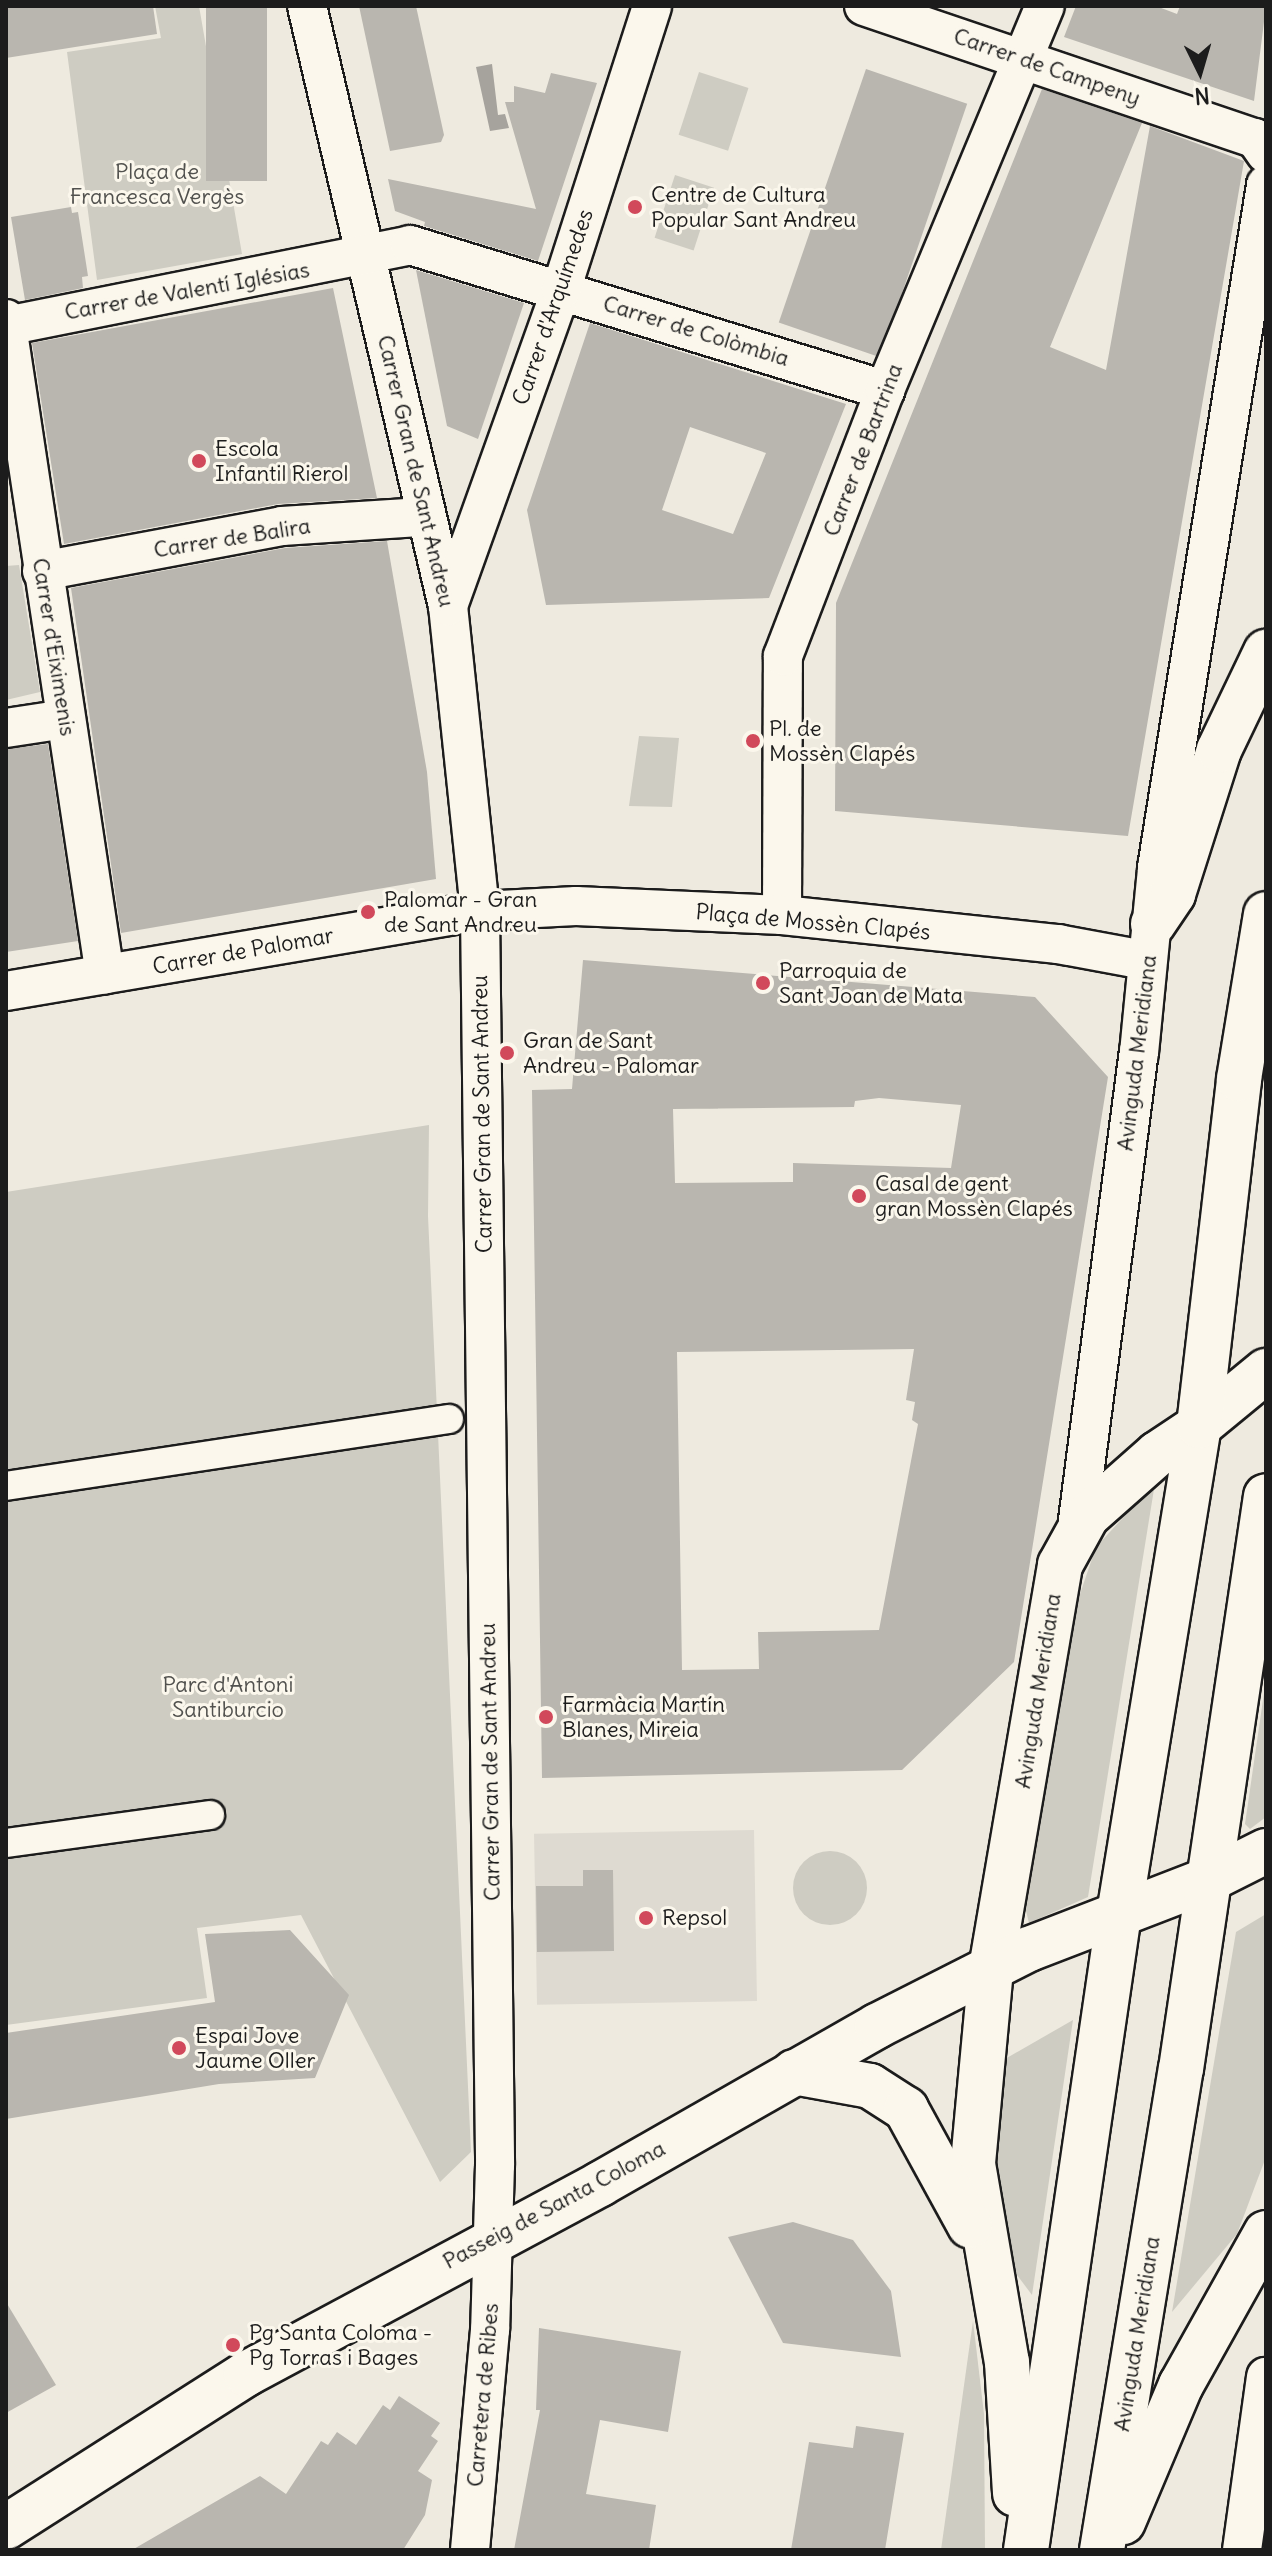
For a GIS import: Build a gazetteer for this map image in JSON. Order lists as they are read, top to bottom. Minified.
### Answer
{"streets":{"main road":["Avinguda Meridiana","Passeig de Santa Coloma"],"street":["Carrer de Campeny","Carrer de Valentí Iglésias","Carrer d'Arquímedes","Carrer de Colòmbia","Carrer de Bartrina","Carrer Gran de Sant Andreu","Carrer de Balira","Carrer d'Eiximenis","Plaça de Mossèn Clapés","Carrer de Palomar","Carretera de Ribes"]},"crossings":[["Carrer de Campeny","Carrer de Bartrina"],["Carrer de Valentí Iglésias","Carrer de Colòmbia"],["Carrer de Valentí Iglésias","Carrer Gran de Sant Andreu"],["Carrer de Valentí Iglésias","Carrer d'Eiximenis"],["Carrer d'Arquímedes","Carrer de Colòmbia"],["Carrer d'Arquímedes","Carrer Gran de Sant Andreu"],["Carrer de Colòmbia","Carrer de Bartrina"],["Carrer de Colòmbia","Carrer Gran de Sant Andreu"],["Carrer de Bartrina","Plaça de Mossèn Clapés"],["Carrer Gran de Sant Andreu","Carrer de Balira"],["Carrer Gran de Sant Andreu","Plaça de Mossèn Clapés"],["Carrer Gran de Sant Andreu","Carrer de Palomar"],["Carrer Gran de Sant Andreu","Passeig de Santa Coloma"],["Carrer Gran de Sant Andreu","Carretera de Ribes"],["Carrer de Balira","Carrer d'Eiximenis"],["Carrer d'Eiximenis","Carrer de Palomar"],["Plaça de Mossèn Clapés","Carrer de Palomar"],["Plaça de Mossèn Clapés","Avinguda Meridiana"],["Avinguda Meridiana","Passeig de Santa Coloma"],["Passeig de Santa Coloma","Carretera de Ribes"]],"parks":["Plaça de Francesca Vergès","Parc d'Antoni Santiburcio"],"places":["Centre de Cultura Popular Sant Andreu","Escola Infantil Rierol","Pl. de Mossèn Clapés","Palomar - Gran de Sant Andreu","Parroquia de Sant Joan de Mata","Gran de Sant Andreu - Palomar","Casal de gent gran Mossèn Clapés","Farmàcia Martín Blanes, Mireia","Repsol","Espai Jove Jaume Oller","Pg Santa Coloma - Pg Torras i Bages"],"north":"bottom"}
